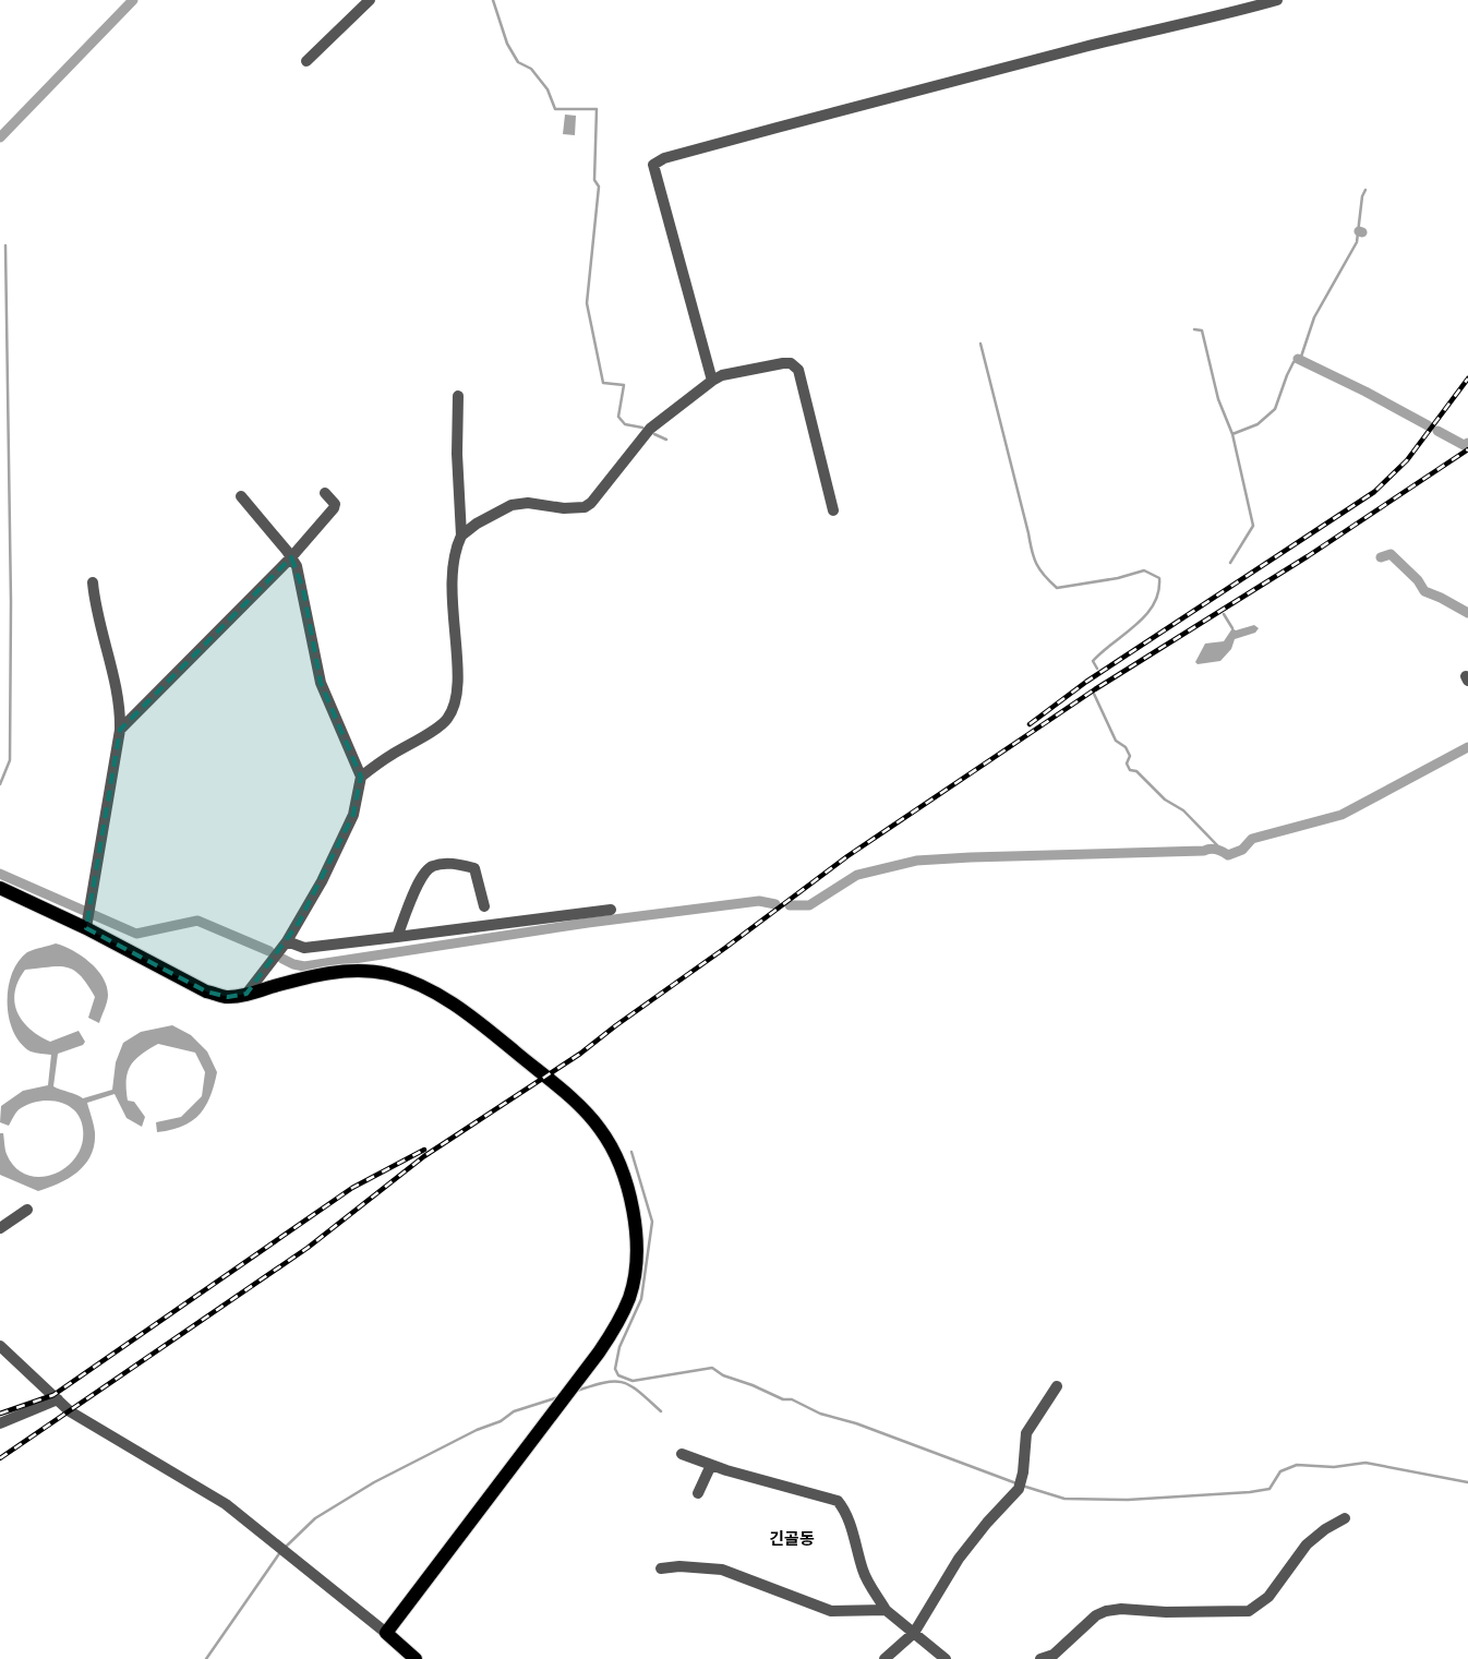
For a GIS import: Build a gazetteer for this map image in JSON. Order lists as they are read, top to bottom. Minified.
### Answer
{"districts":["긴골동"]}
